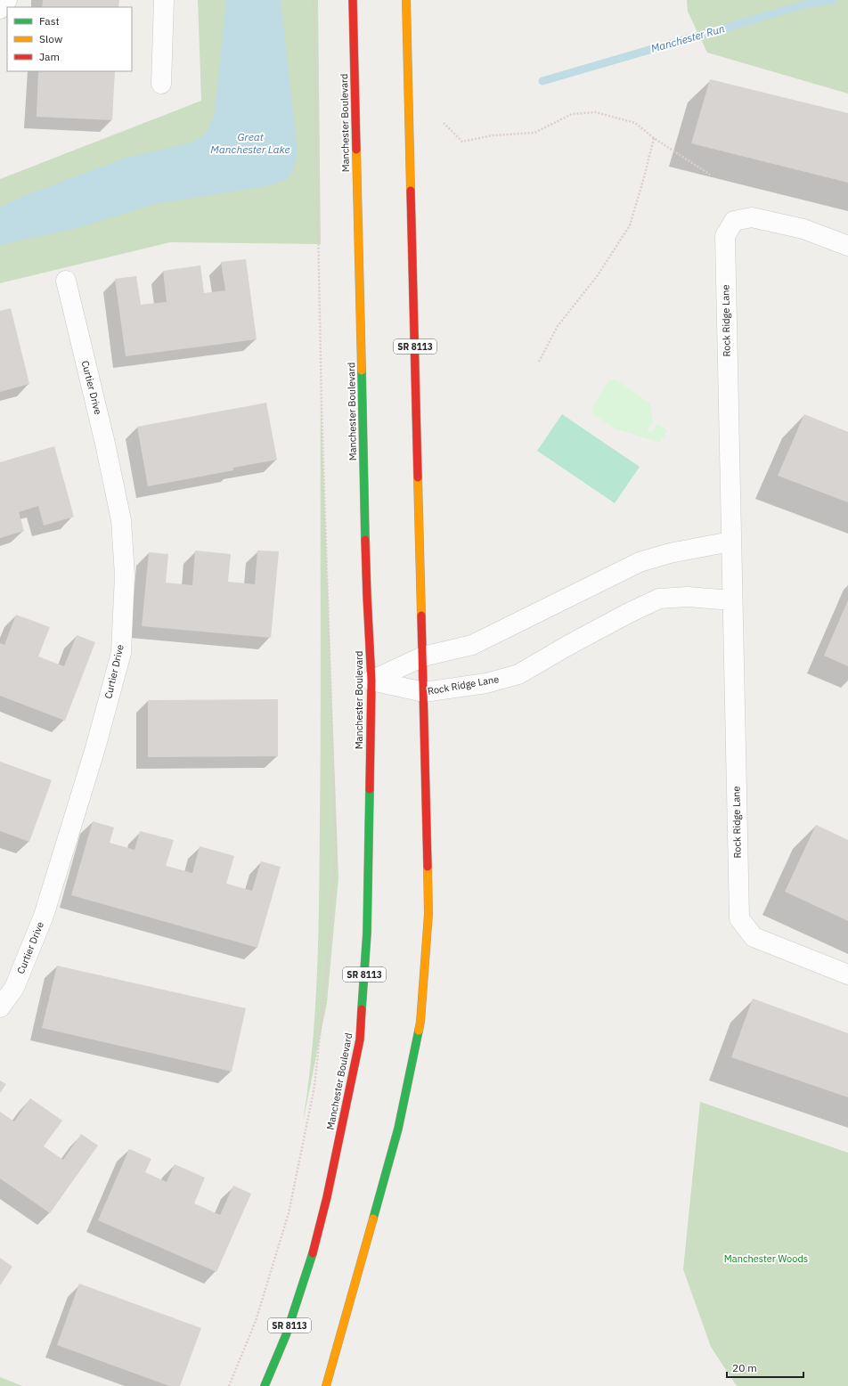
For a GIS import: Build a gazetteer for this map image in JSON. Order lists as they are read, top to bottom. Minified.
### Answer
{"streets":{"main road":["Manchester Boulevard","SR 8113"],"street":["Rock Ridge Lane","Curtier Drive"]},"crossings":[["Manchester Boulevard","Rock Ridge Lane"],["Rock Ridge Lane","SR 8113"]],"water":["Manchester Run","Great Manchester Lake"],"parks":["Manchester Woods"],"legend":["Fast","Slow","Jam"],"scale_bar":"20 m"}
